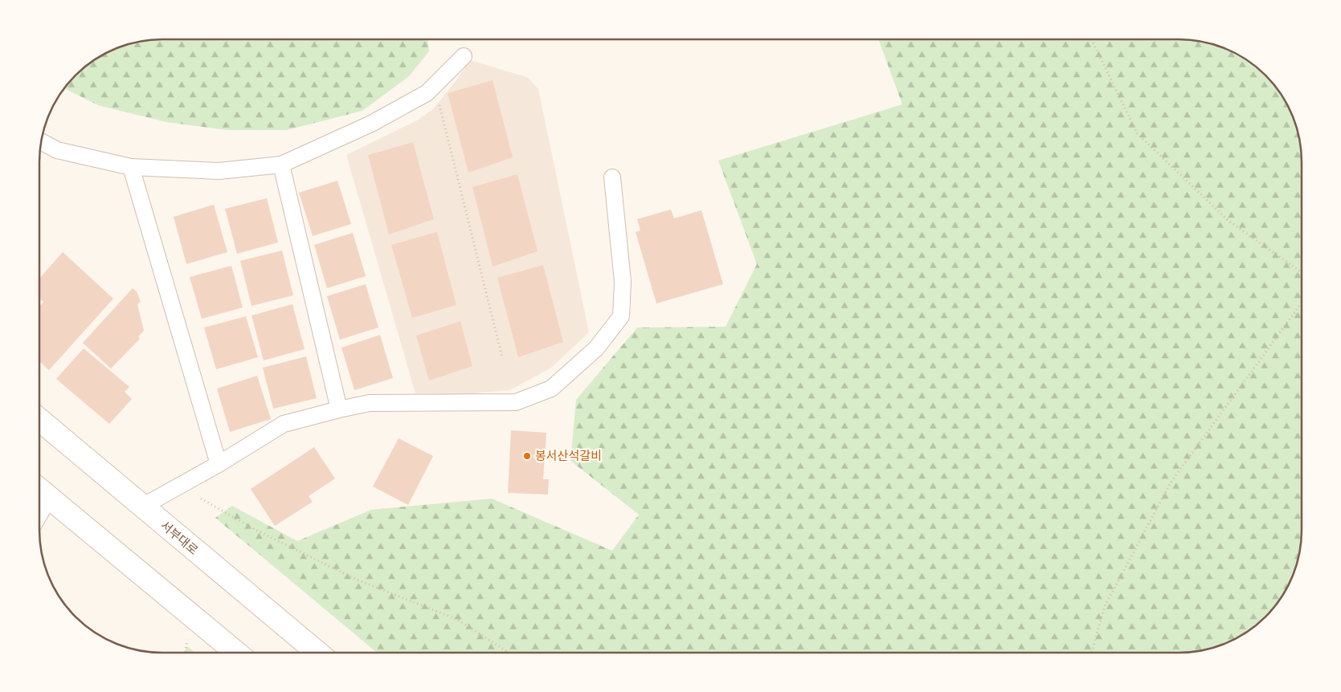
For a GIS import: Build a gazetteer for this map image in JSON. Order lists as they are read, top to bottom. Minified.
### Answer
{"streets":{"main road":["서부대로"]},"places":["봉서산석갈비"]}
